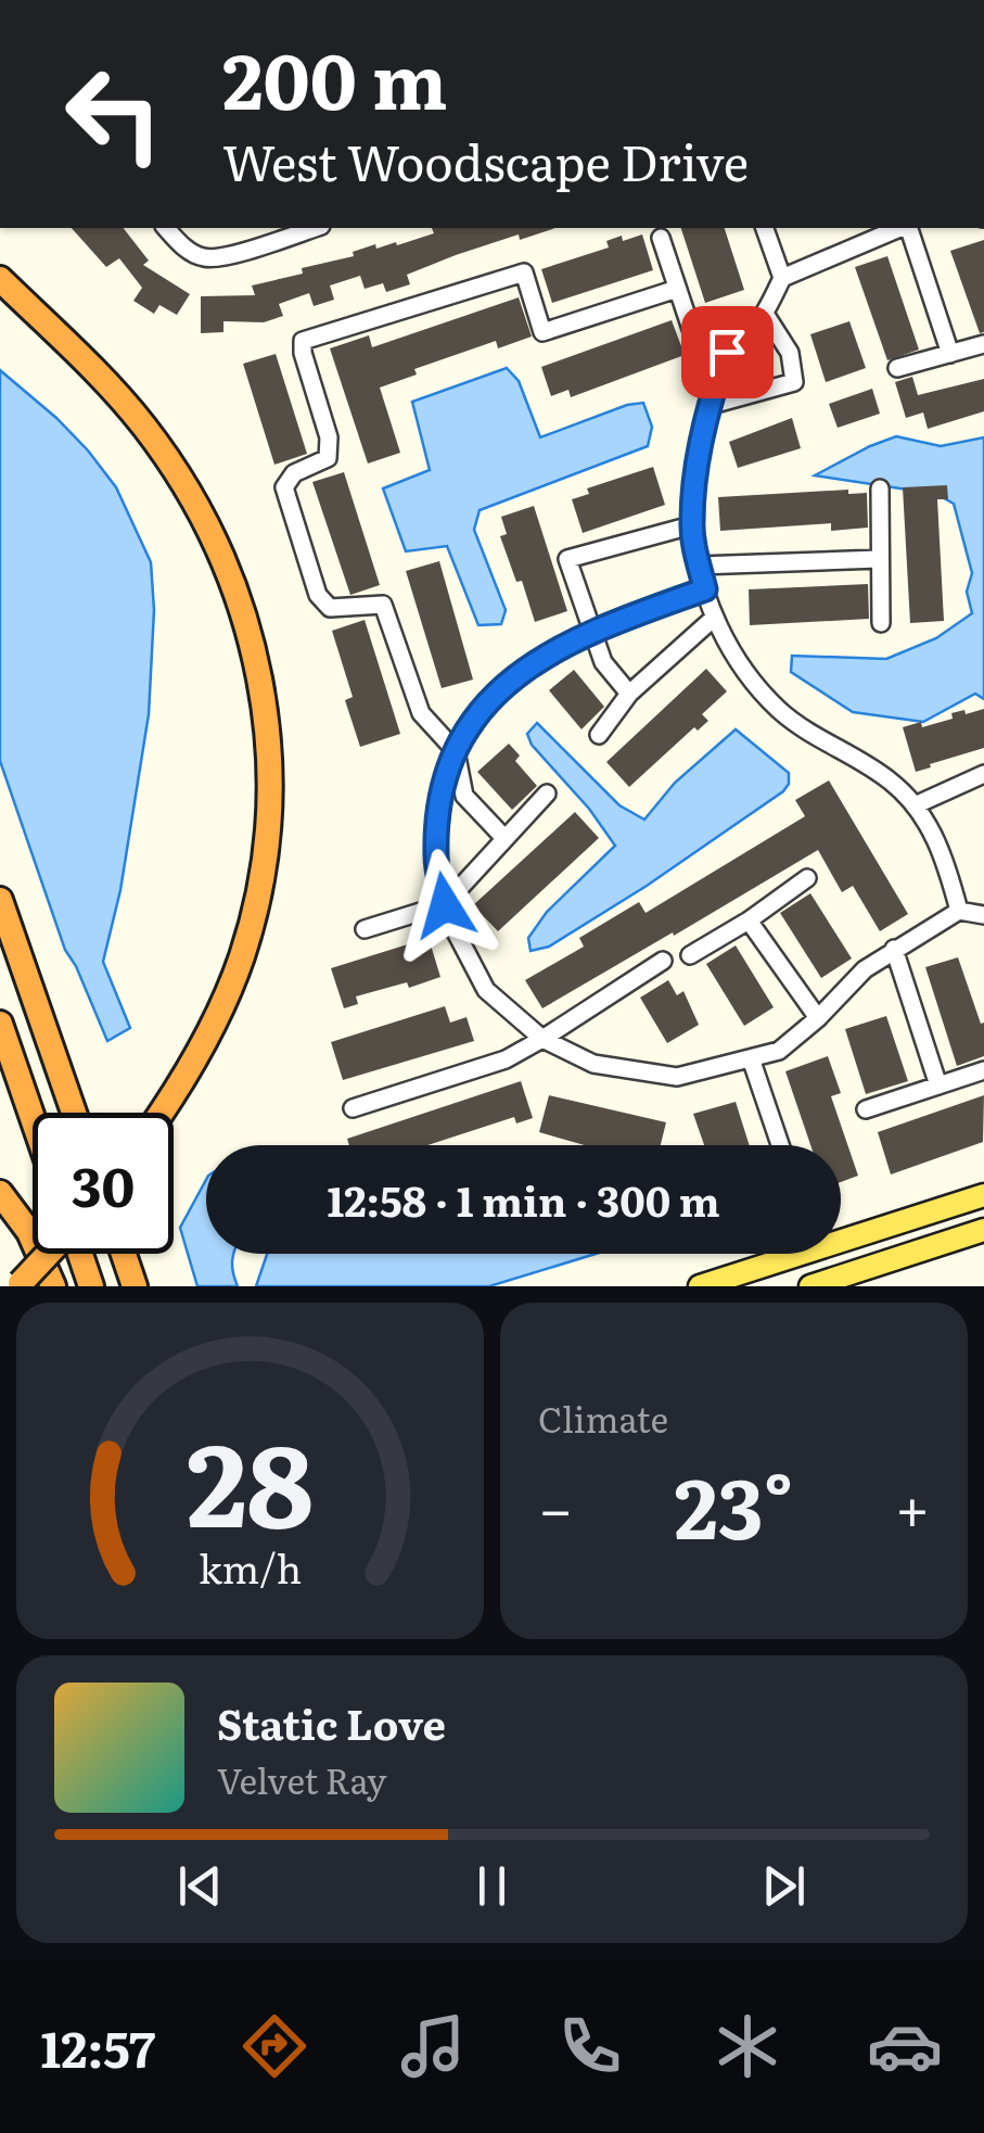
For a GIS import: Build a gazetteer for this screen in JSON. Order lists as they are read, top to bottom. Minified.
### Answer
{"page":{"turn":["200 m","West Woodscape Drive"],"limit":"30","trip":"12:58 · 1 min · 300 m","tile":"Climate","heat":["−","23°","+"],"song":["Static Love","Velvet Ray"],"tabs":"12:57","gauge":["28","km/h"]}}
